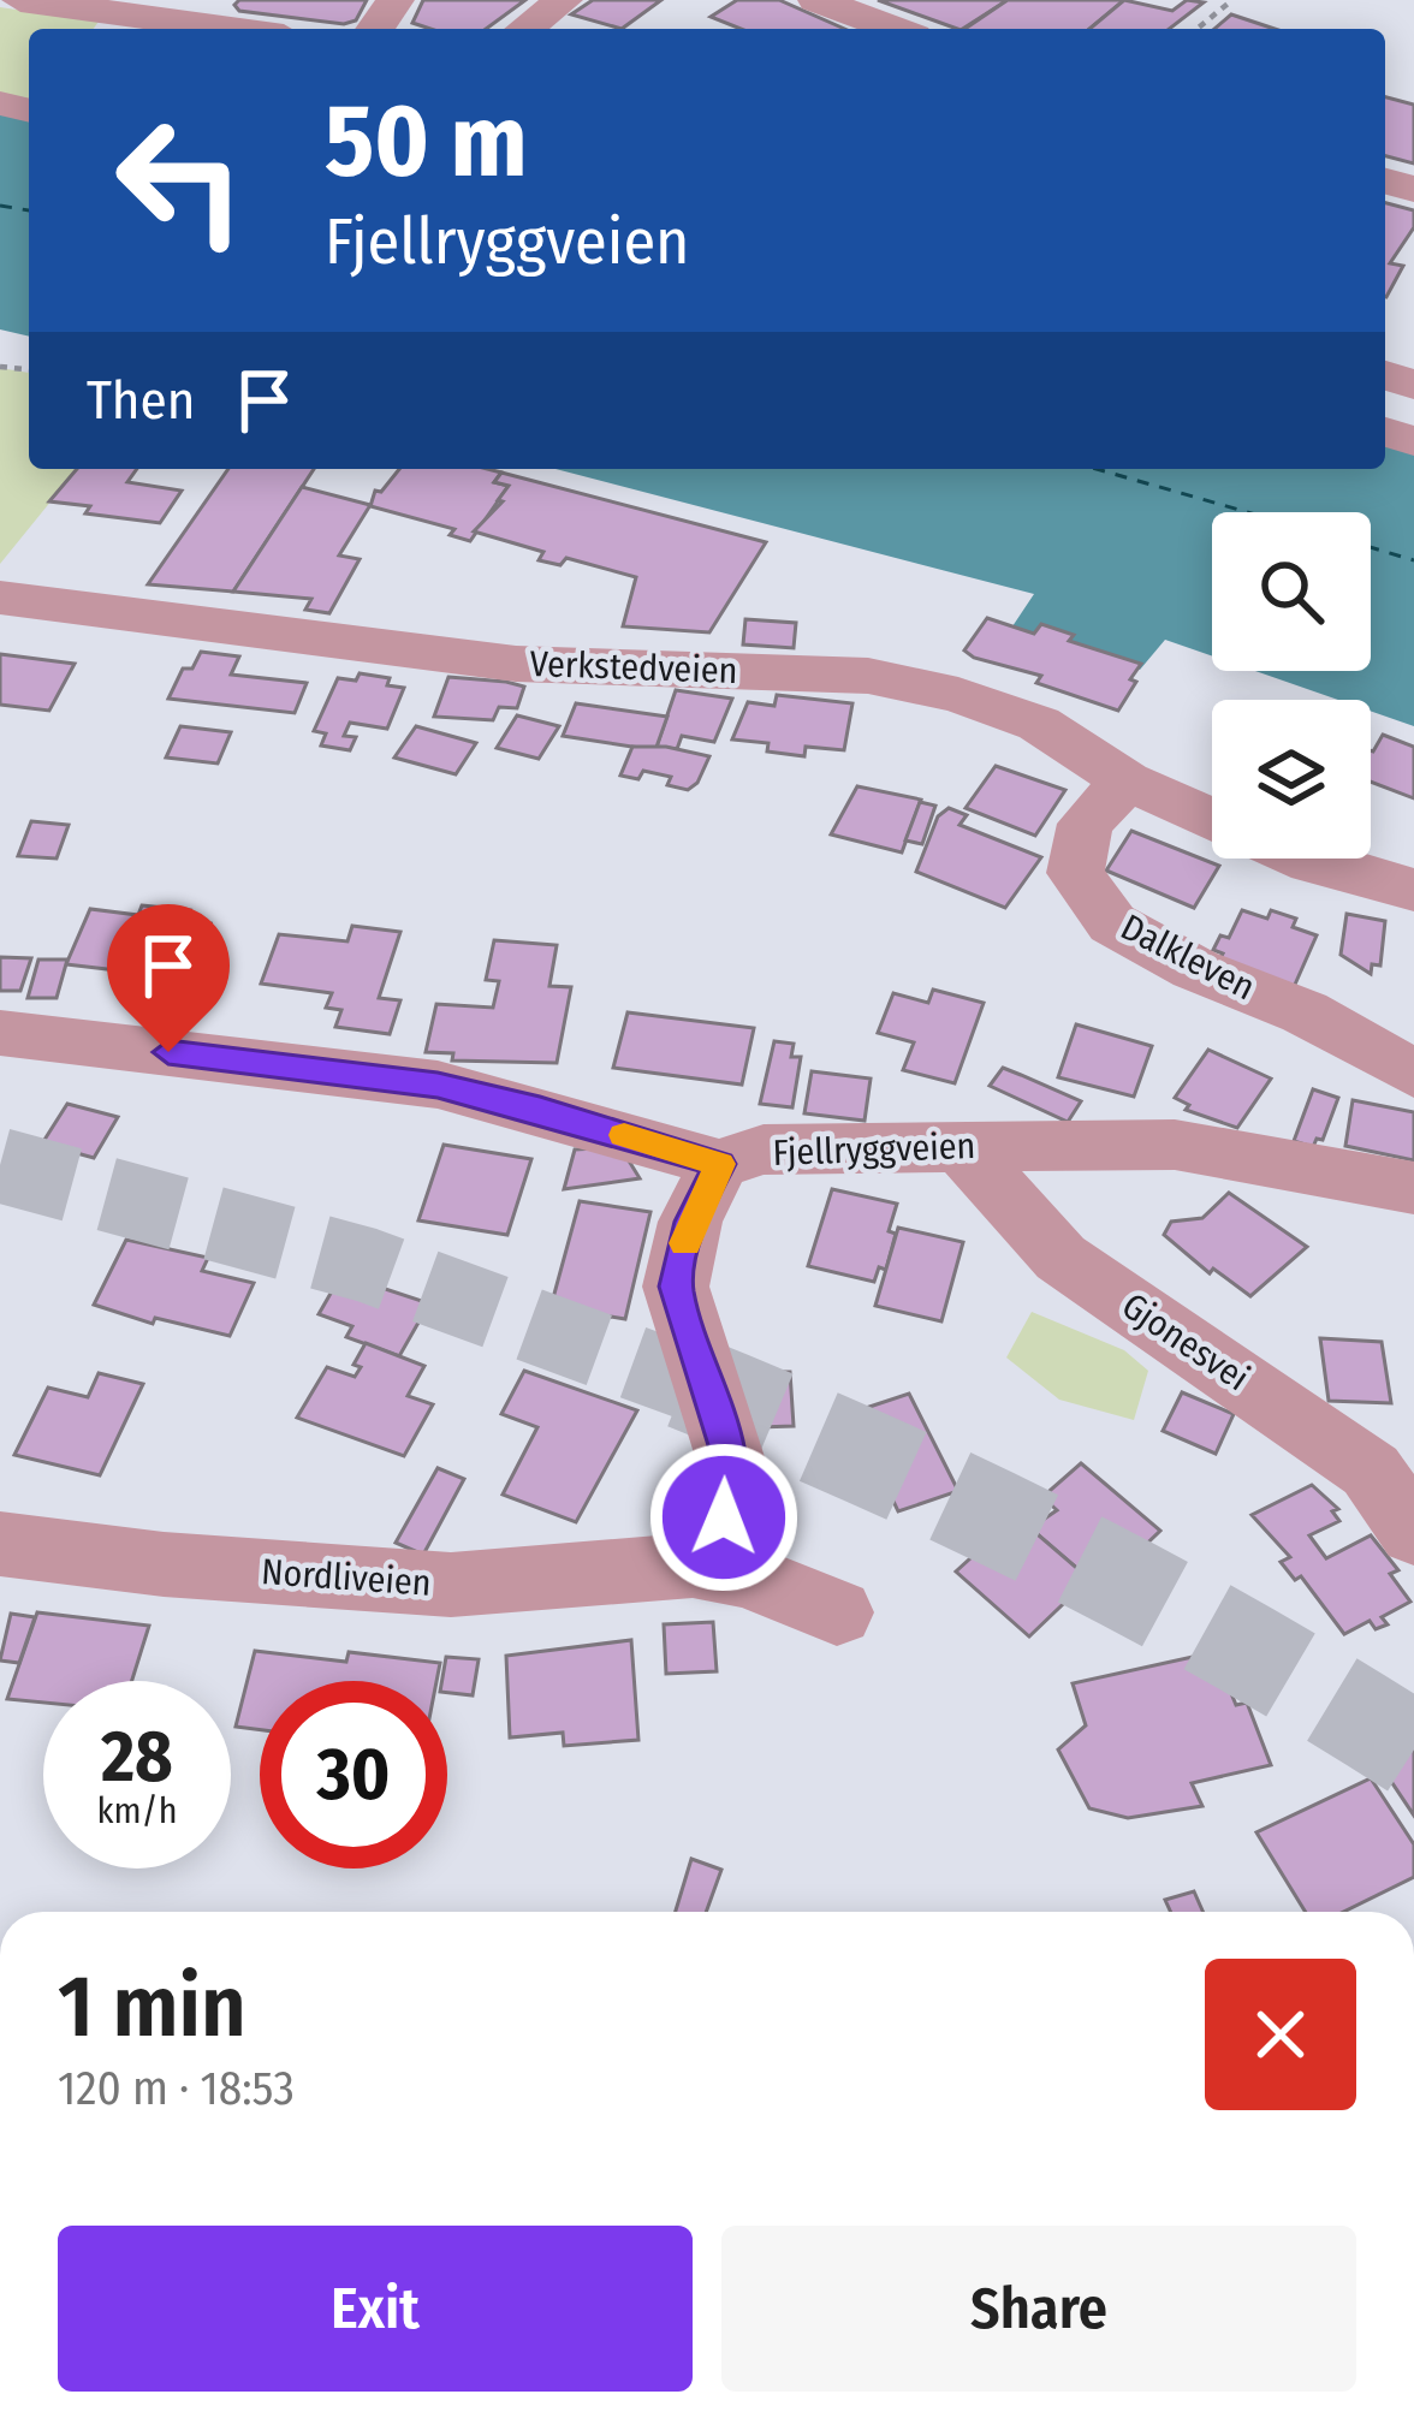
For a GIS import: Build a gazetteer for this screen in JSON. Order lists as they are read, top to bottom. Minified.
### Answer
{"streets":{"street":["Verkstedveien","Dalkleven","Fjellryggveien","Gjonesvei","Nordliveien"]},"crossings":[["Verkstedveien","Dalkleven"],["Fjellryggveien","Gjonesvei"]],"page":{"turn":["50 m","Fjellryggveien"],"then":"Then","speed":"28 km/h","limit":"30","heading":["1 min","120 m · 18:53"],"buttons":["Exit","Share"]}}
